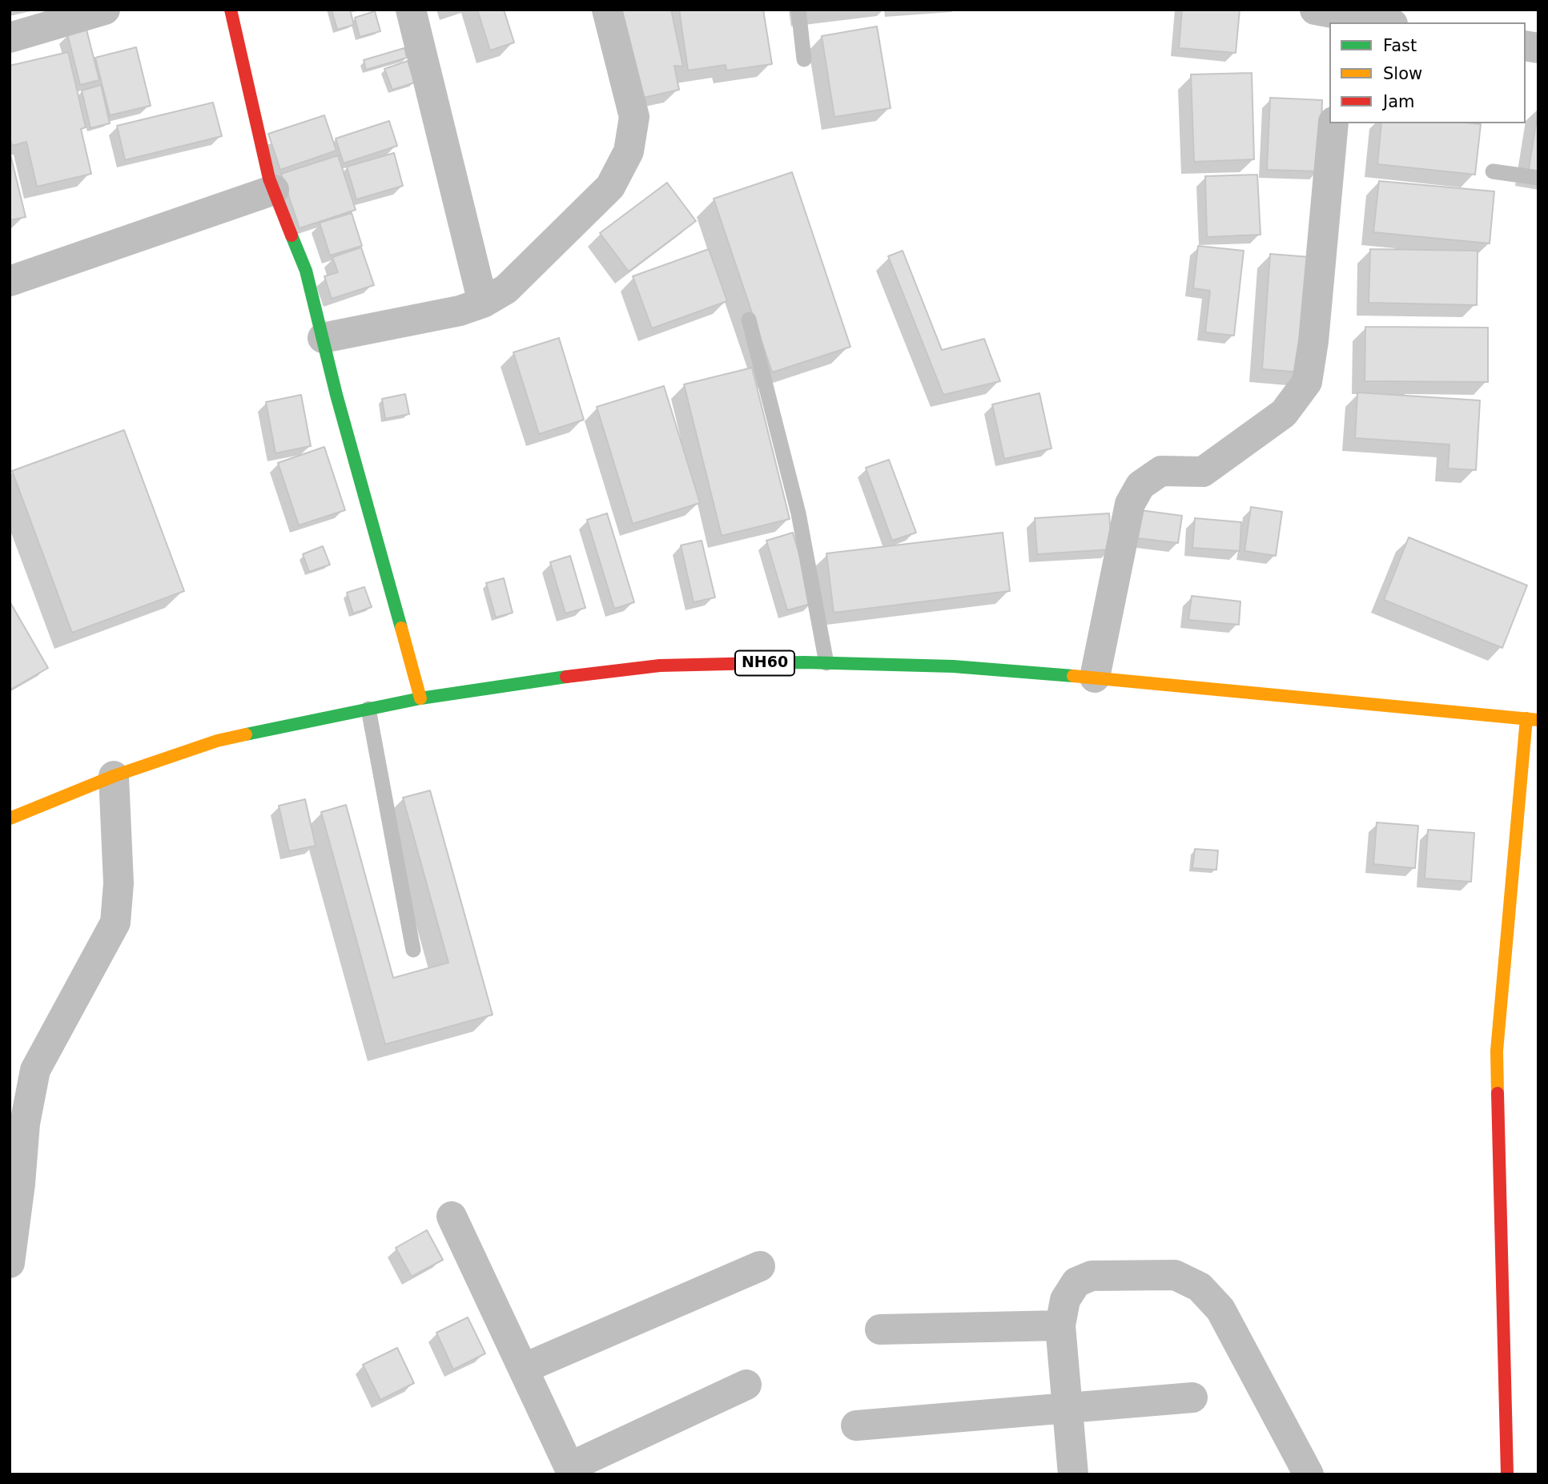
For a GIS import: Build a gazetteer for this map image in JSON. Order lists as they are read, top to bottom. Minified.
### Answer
{"streets":{"main road":["NH60"]},"legend":["Fast","Slow","Jam"]}
